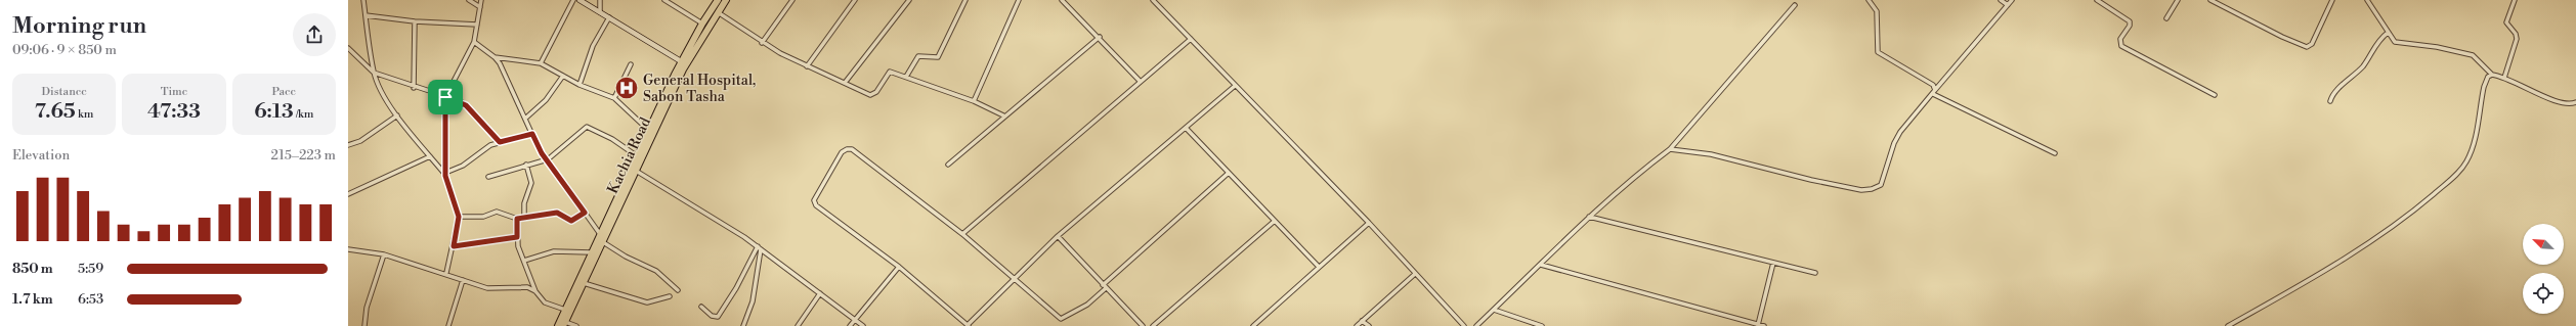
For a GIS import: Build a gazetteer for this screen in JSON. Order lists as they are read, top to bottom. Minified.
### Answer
{"streets":{"highway":["Kachia Road"]},"places":{"hospital":["General Hospital, Sabon Tasha"]},"north":"top left","page":{"heading":["Morning run","09:06 · 9 × 850 m"],"stats":[["Distance","7.65 km"],["Time","47:33"],["Pace","6:13 /km"]],"chart":["Elevation","215–223 m"],"list":[{"name":"850 m","note":"5:59"},{"name":"1.7 km","note":"6:53"}]}}
